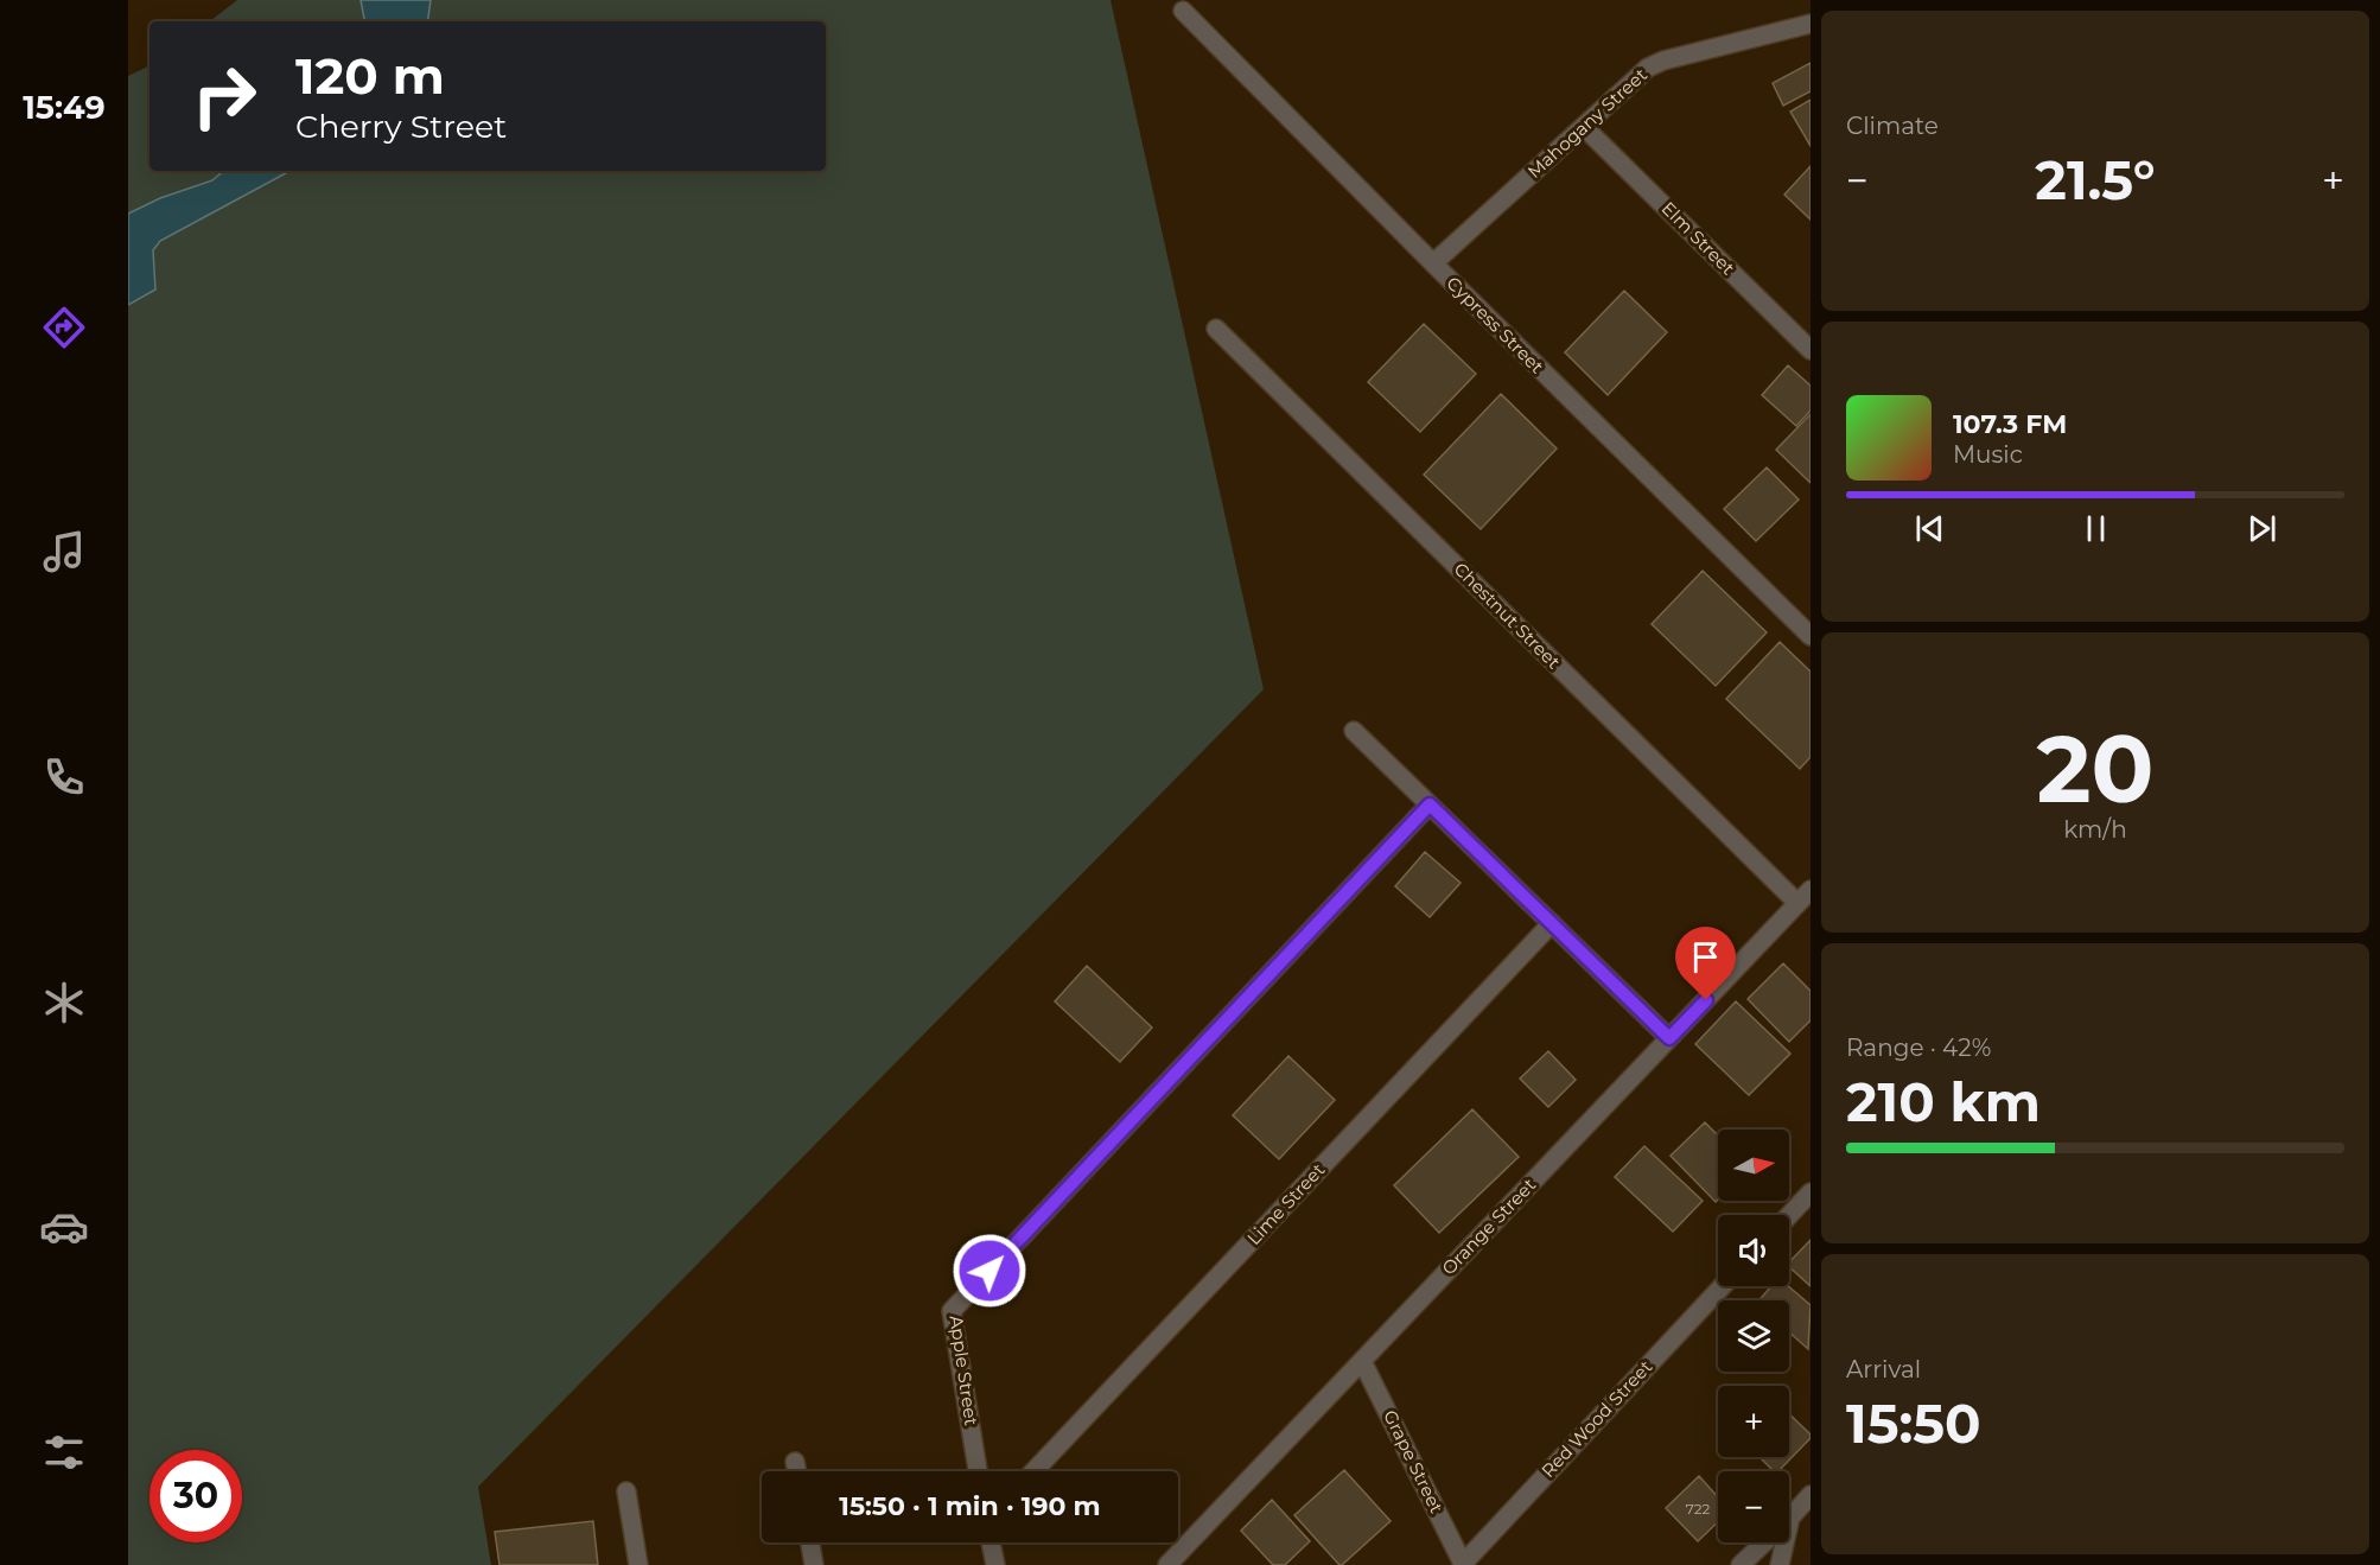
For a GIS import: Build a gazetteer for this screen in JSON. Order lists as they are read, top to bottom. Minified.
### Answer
{"streets":{"street":["Mahogany Street","Elm Street","Cypress Street","Chestnut Street","Lime Street","Orange Street","Apple Street","Red Wood Street","Grape Street"]},"crossings":[["Mahogany Street","Elm Street"],["Mahogany Street","Cypress Street"],["Chestnut Street","Orange Street"],["Orange Street","Grape Street"],["Red Wood Street","Grape Street"]],"house_numbers":["722"],"north":"right","page":{"tabs":"15:49","tile":["Climate",["20","km/h"],["Range · 42%","210 km"],["Arrival","15:50"]],"turn":["120 m","Cherry Street"],"heat":["−","21.5°","+"],"song":["107.3 FM","Music"],"map_buttons":["+","−"],"limit":"30","trip":"15:50 · 1 min · 190 m"}}
